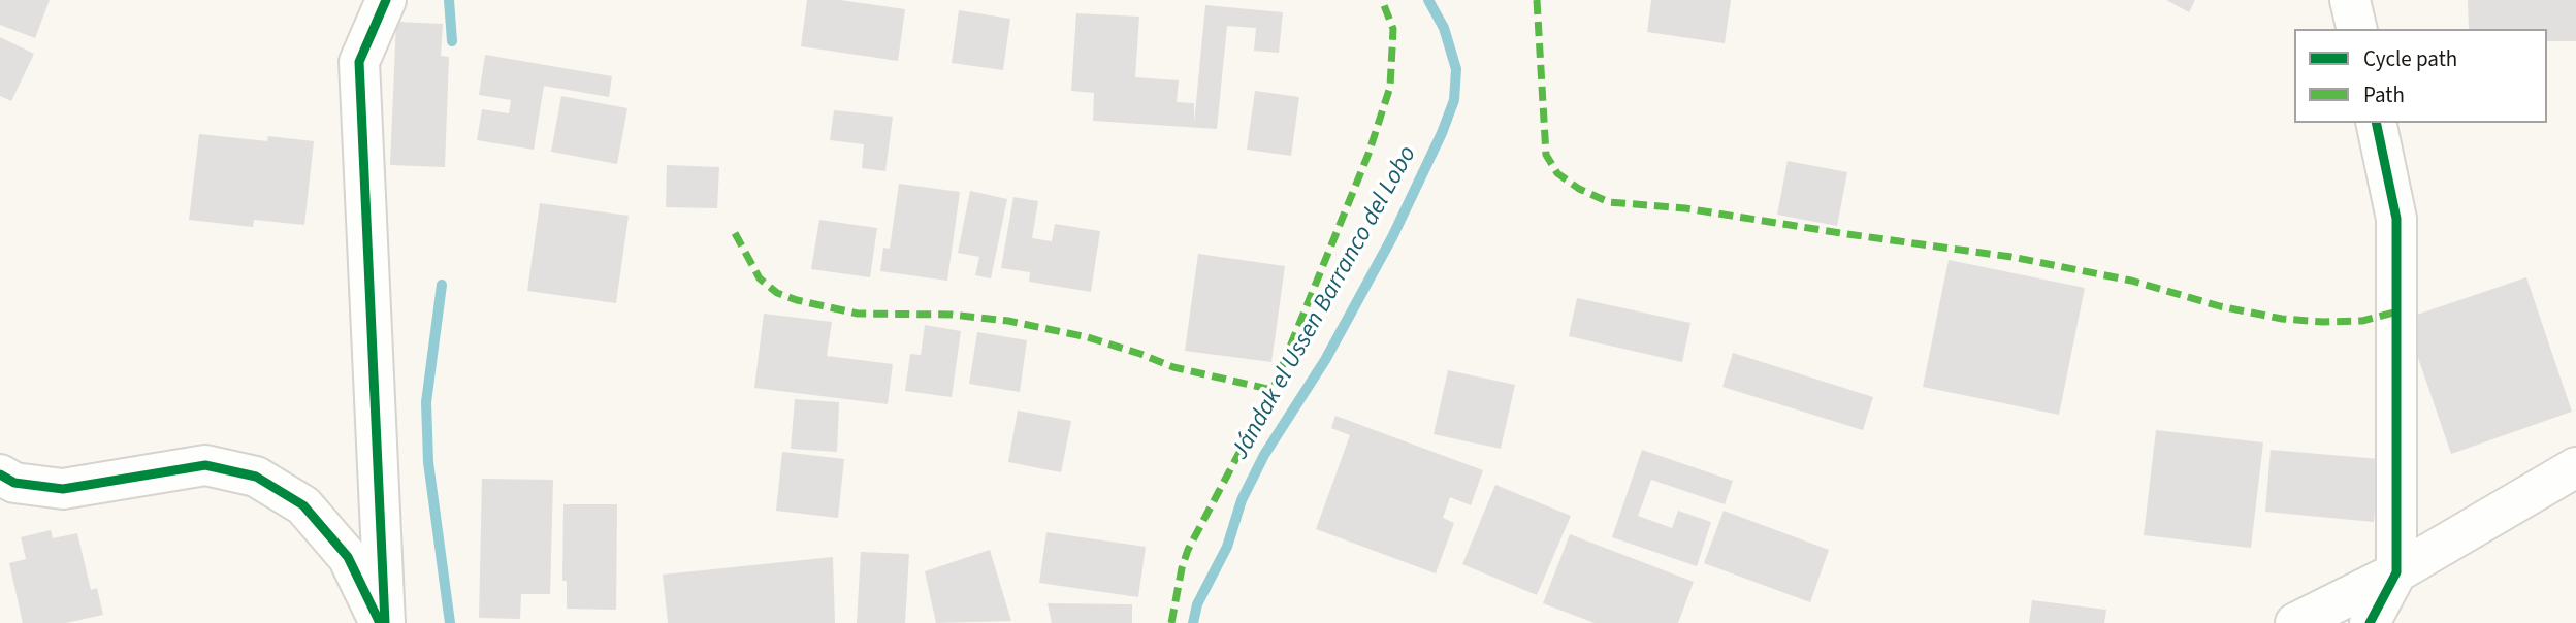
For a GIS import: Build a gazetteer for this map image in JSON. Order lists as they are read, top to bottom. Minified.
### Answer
{"water":["Jándak el Ussen Barranco del Lobo"],"legend":["Cycle path","Path"]}
